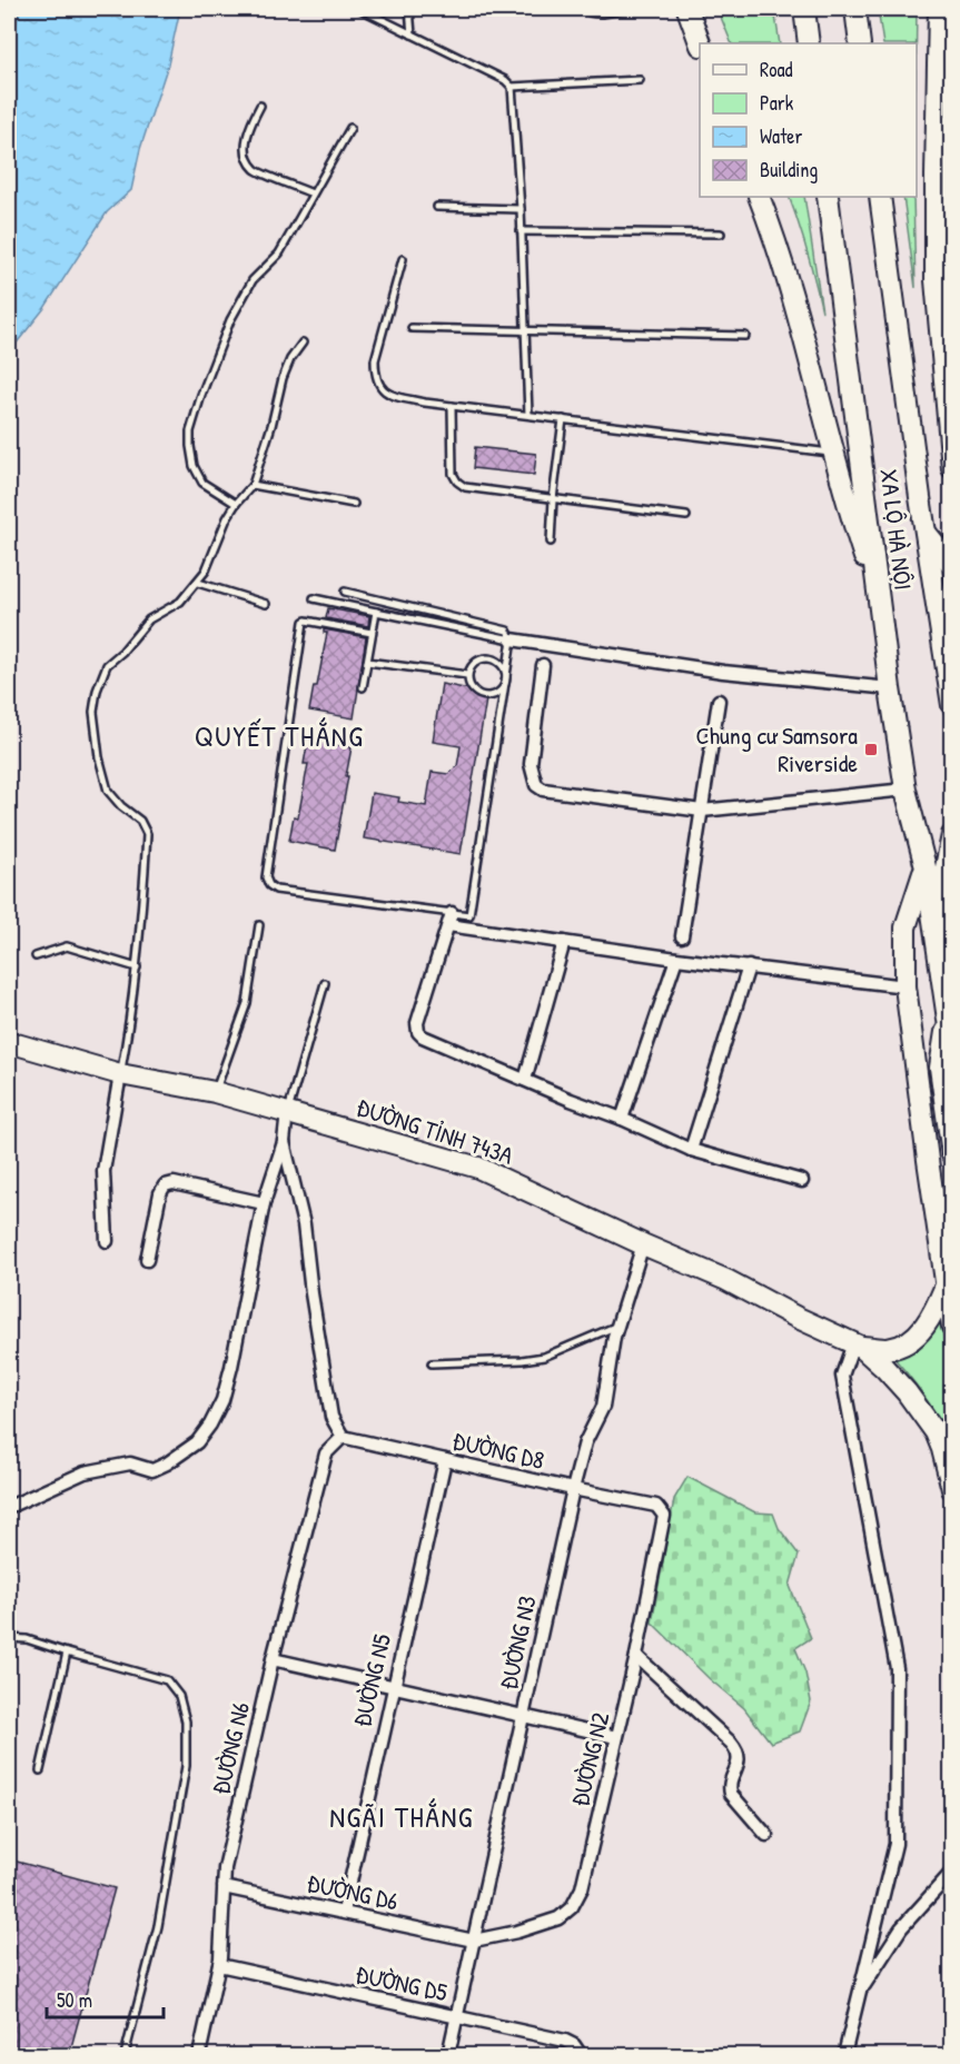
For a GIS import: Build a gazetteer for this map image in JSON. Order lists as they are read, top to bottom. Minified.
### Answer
{"streets":{"main road":["XA LỘ HÀ NỘI","ĐƯỜNG TỈNH 743A"],"street":["ĐƯỜNG D8","ĐƯỜNG N3","ĐƯỜNG N5","ĐƯỜNG N6","ĐƯỜNG N2","ĐƯỜNG D6","ĐƯỜNG D5"]},"crossings":[["ĐƯỜNG TỈNH 743A","ĐƯỜNG N3"],["ĐƯỜNG D8","ĐƯỜNG N3"],["ĐƯỜNG D8","ĐƯỜNG N5"],["ĐƯỜNG D8","ĐƯỜNG N6"],["ĐƯỜNG D8","ĐƯỜNG N2"],["ĐƯỜNG N3","ĐƯỜNG N2"],["ĐƯỜNG N3","ĐƯỜNG D6"],["ĐƯỜNG N3","ĐƯỜNG D5"],["ĐƯỜNG N5","ĐƯỜNG D6"],["ĐƯỜNG N6","ĐƯỜNG D6"],["ĐƯỜNG N6","ĐƯỜNG D5"],["ĐƯỜNG N2","ĐƯỜNG D6"]],"districts":["QUYẾT THẮNG","NGÃI THẮNG"],"places":{"transit":["Chung cư Samsora Riverside"]},"legend":["Road","Park","Water","Building"],"scale_bar":"50 m"}
